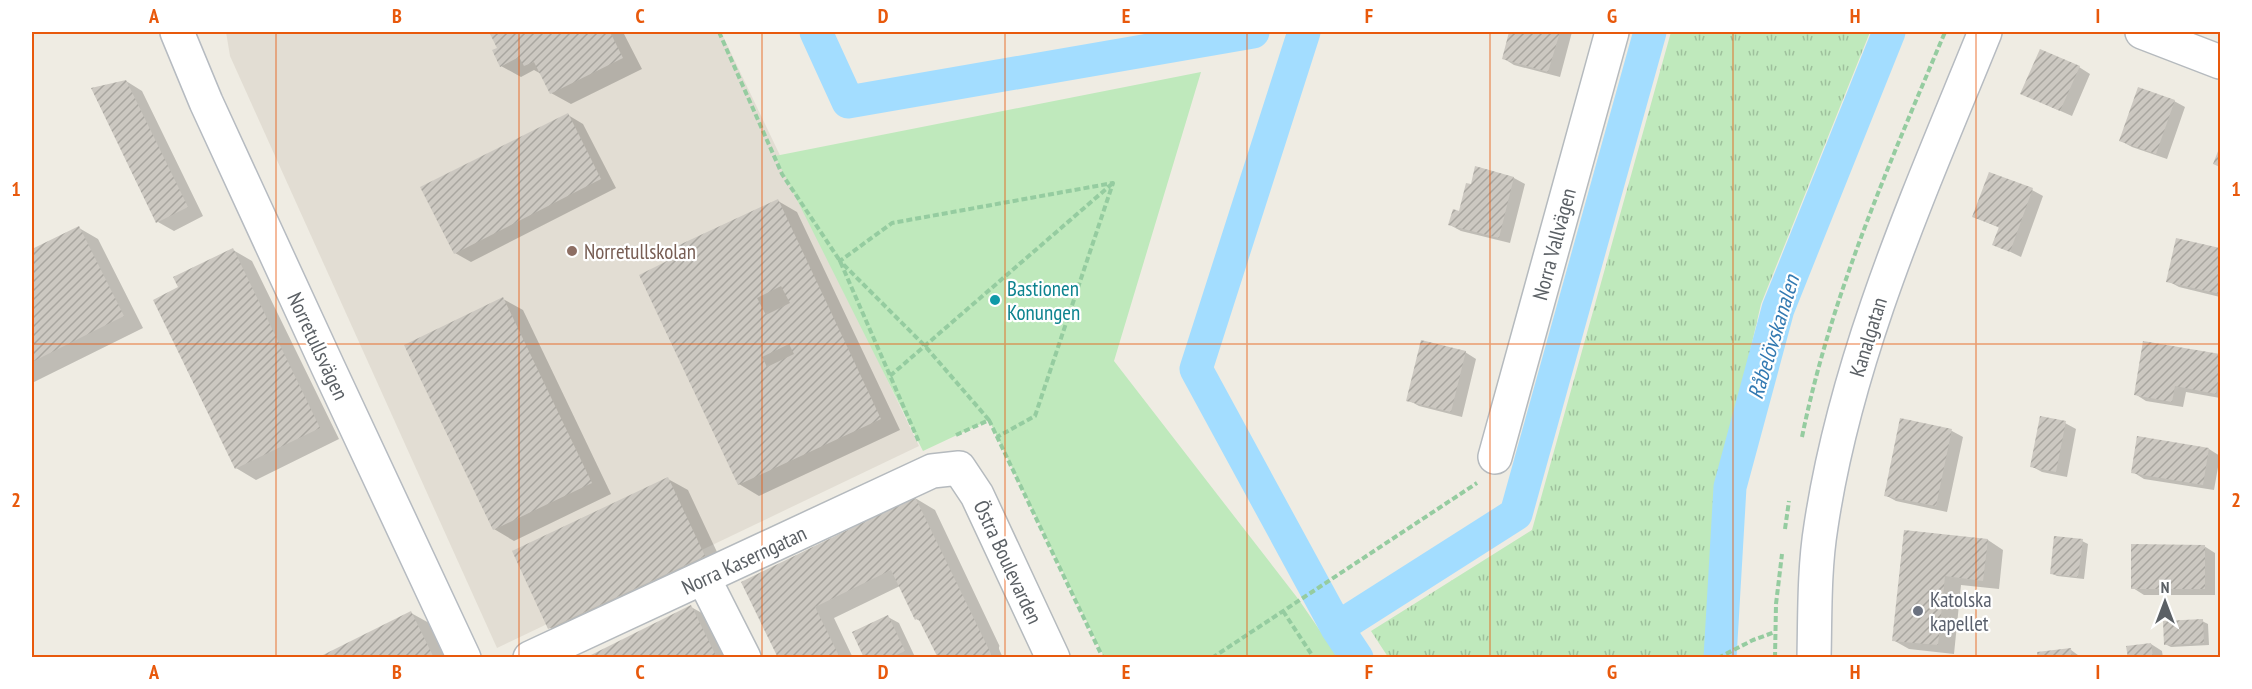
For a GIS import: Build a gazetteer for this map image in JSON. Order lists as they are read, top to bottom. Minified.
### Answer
{"streets":{"street":["Norra Vallvägen","Kanalgatan","Norretullsvägen","Norra Kaserngatan","Östra Boulevarden"]},"crossings":[["Norra Kaserngatan","Östra Boulevarden"]],"water":["Råbelövskanalen"],"places":["Norretullskolan","Bastionen Konungen","Katolska kapellet"],"north":"top","grid":{"columns":["A","B","C","D","E","F","G","H","I"],"rows":["1","2"]}}
